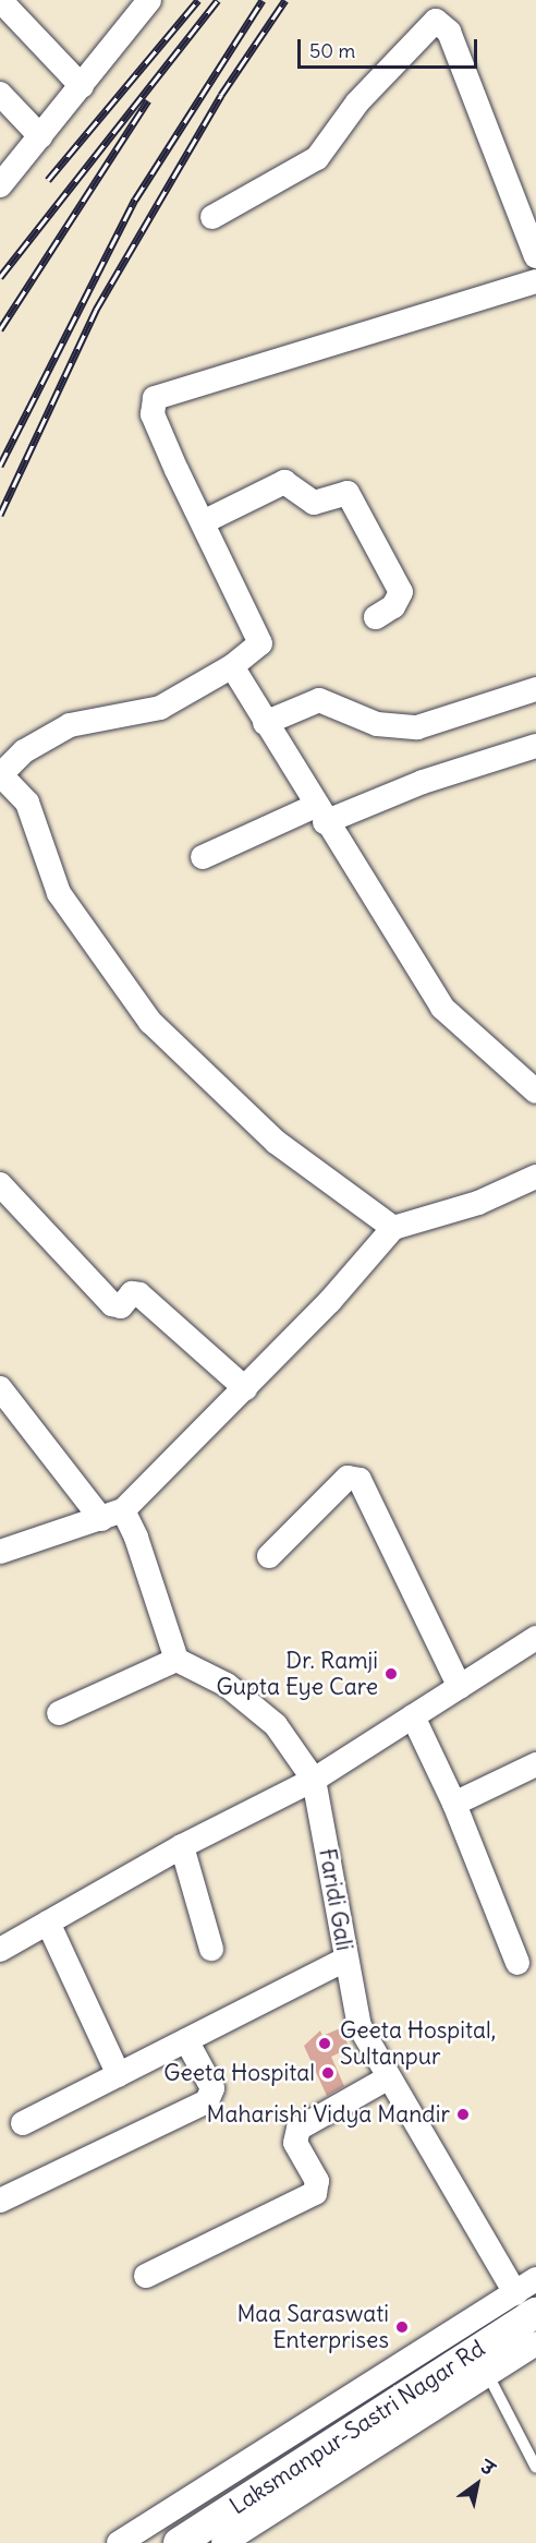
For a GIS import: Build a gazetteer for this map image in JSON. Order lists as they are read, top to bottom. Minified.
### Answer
{"streets":{"street":["Faridi Gali","Laksmanpur-Sastri Nagar Rd"]},"crossings":[["Faridi Gali","Laksmanpur-Sastri Nagar Rd"]],"places":["Dr. Ramji Gupta Eye Care","Geeta Hospital, Sultanpur","Geeta Hospital","Maharishi Vidya Mandir","Maa Saraswati Enterprises"],"scale_bar":"50 m","north":"top right"}
